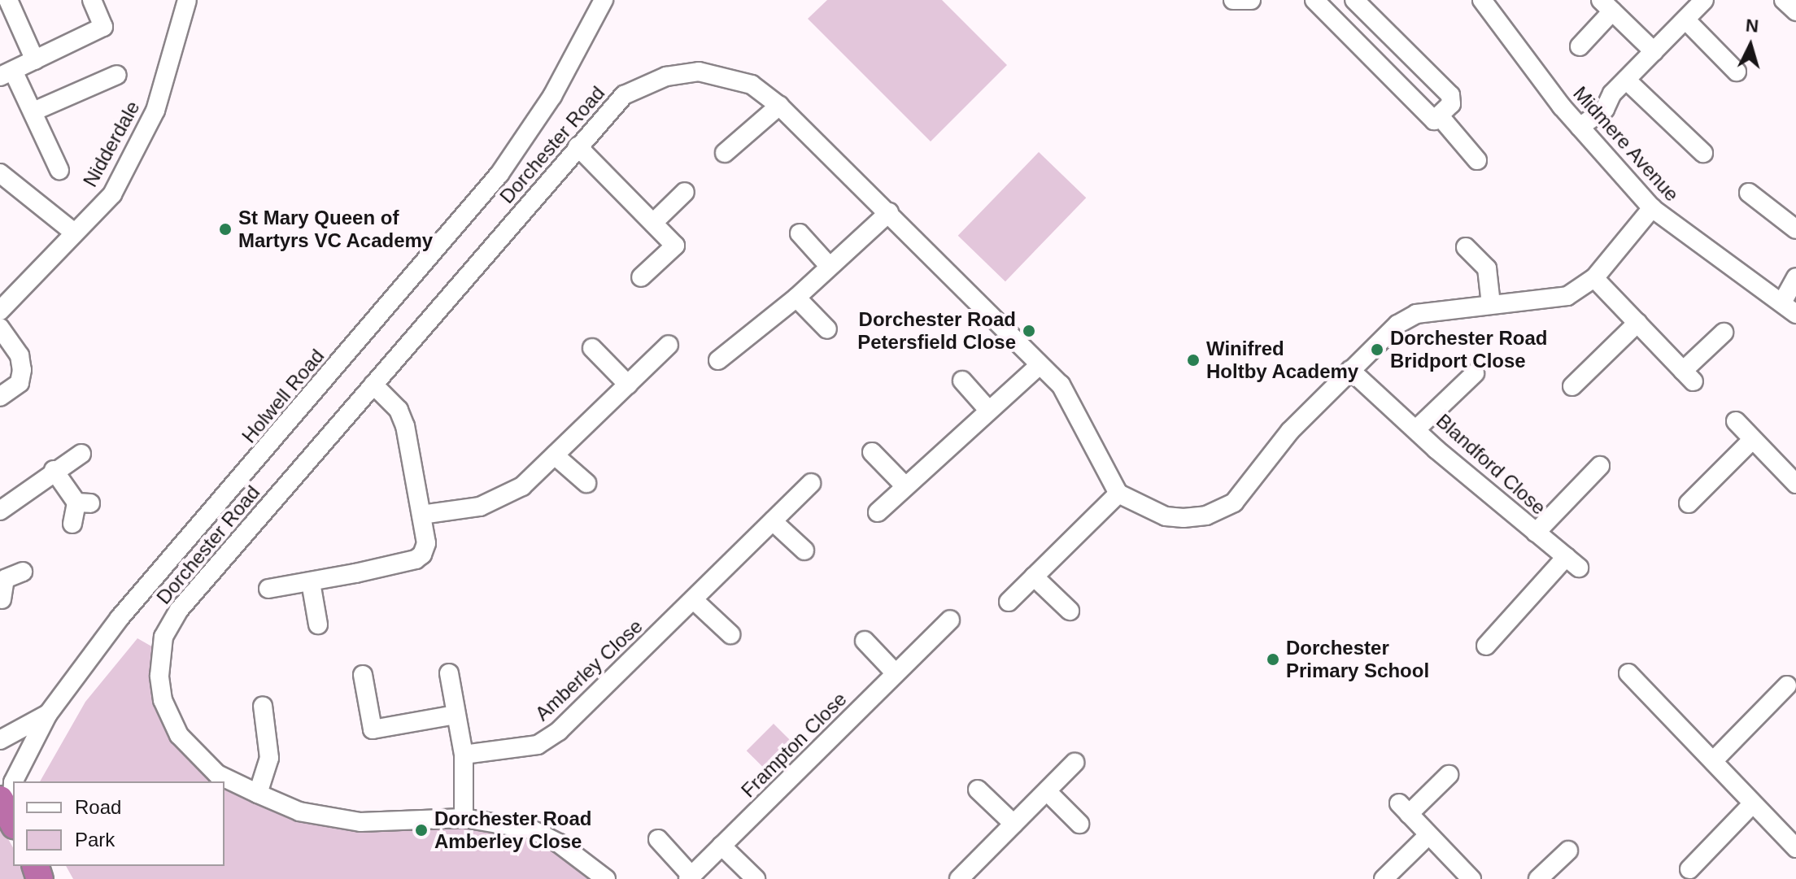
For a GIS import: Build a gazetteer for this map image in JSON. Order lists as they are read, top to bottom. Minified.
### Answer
{"streets":{"street":["Nidderdale","Midmere Avenue","Dorchester Road","Holwell Road","Blandford Close","Amberley Close","Frampton Close"]},"places":["St Mary Queen of Martyrs VC Academy","Dorchester Road Petersfield Close","Dorchester Road Bridport Close","Winifred Holtby Academy","Dorchester Primary School","Dorchester Road Amberley Close"],"legend":["Road","Park"],"north":"top"}
